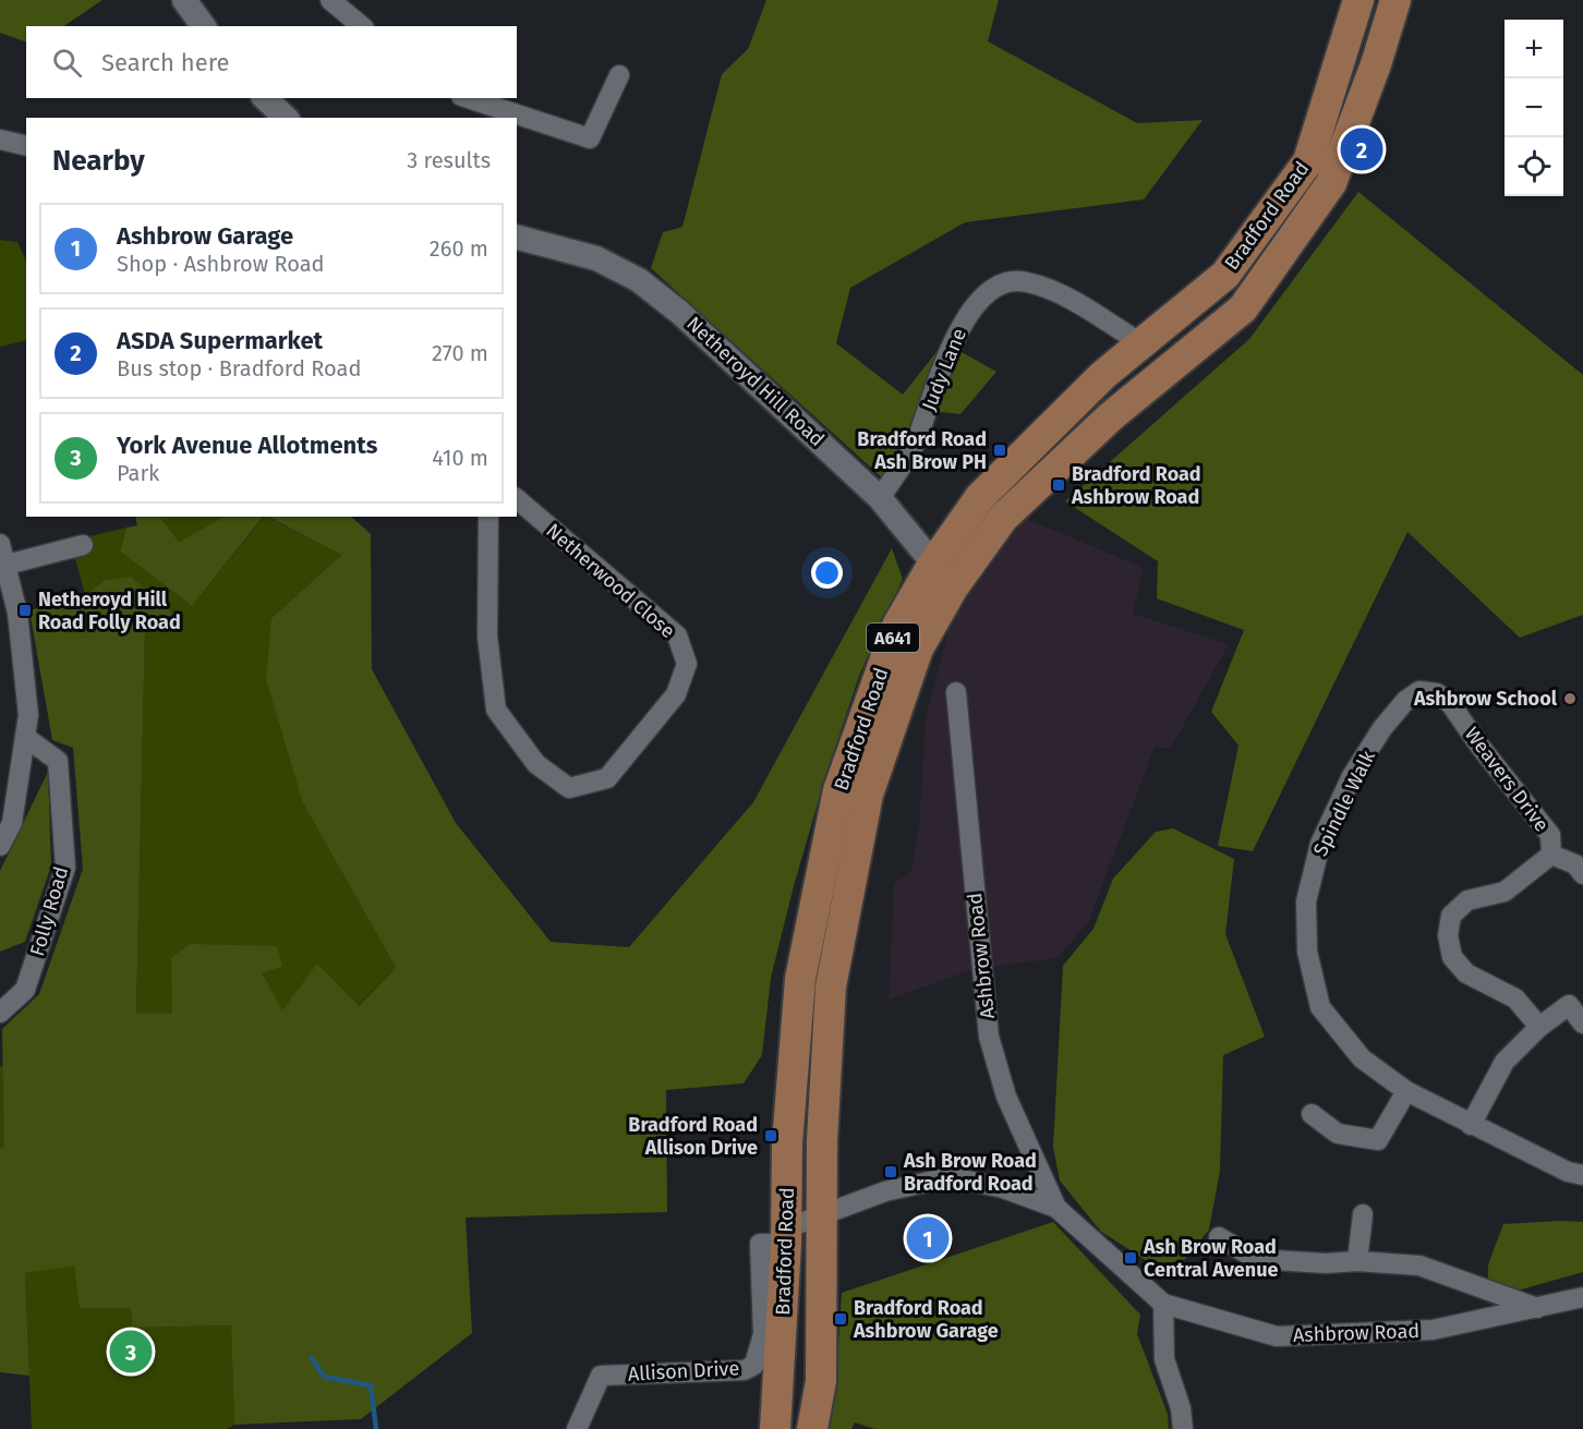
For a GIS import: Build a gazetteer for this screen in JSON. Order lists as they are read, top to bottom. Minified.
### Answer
{"streets":{"main road":["Bradford Road","A641"],"street":["Judy Lane","Netheroyd Hill Road","Netherwood Close","Weavers Drive","Spindle Walk","Folly Road","Ashbrow Road","Allison Drive"]},"crossings":[["Bradford Road","Judy Lane"],["Bradford Road","Netheroyd Hill Road"],["Bradford Road","A641"],["Bradford Road","Ashbrow Road"],["Bradford Road","Allison Drive"],["Judy Lane","Netheroyd Hill Road"],["A641","Ashbrow Road"],["Weavers Drive","Spindle Walk"],["Ashbrow Road","Allison Drive"]],"places":{"transit":["Bradford Road Ash Brow PH","Bradford Road Ashbrow Road","Netheroyd Hill Road Folly Road","Bradford Road Allison Drive","Ash Brow Road Bradford Road","Ash Brow Road Central Avenue","Bradford Road Ashbrow Garage"],"other":["Ashbrow School"]},"page":{"map_buttons":["+","−"],"search":"Search here","heading":["Nearby","3 results"],"pins":["2","1","3"],"list":[{"mark":"1","name":"Ashbrow Garage","note":"Shop · Ashbrow Road","value":"260 m"},{"mark":"2","name":"ASDA Supermarket","note":"Bus stop · Bradford Road","value":"270 m"},{"mark":"3","name":"York Avenue Allotments","note":"Park","value":"410 m"}]}}
